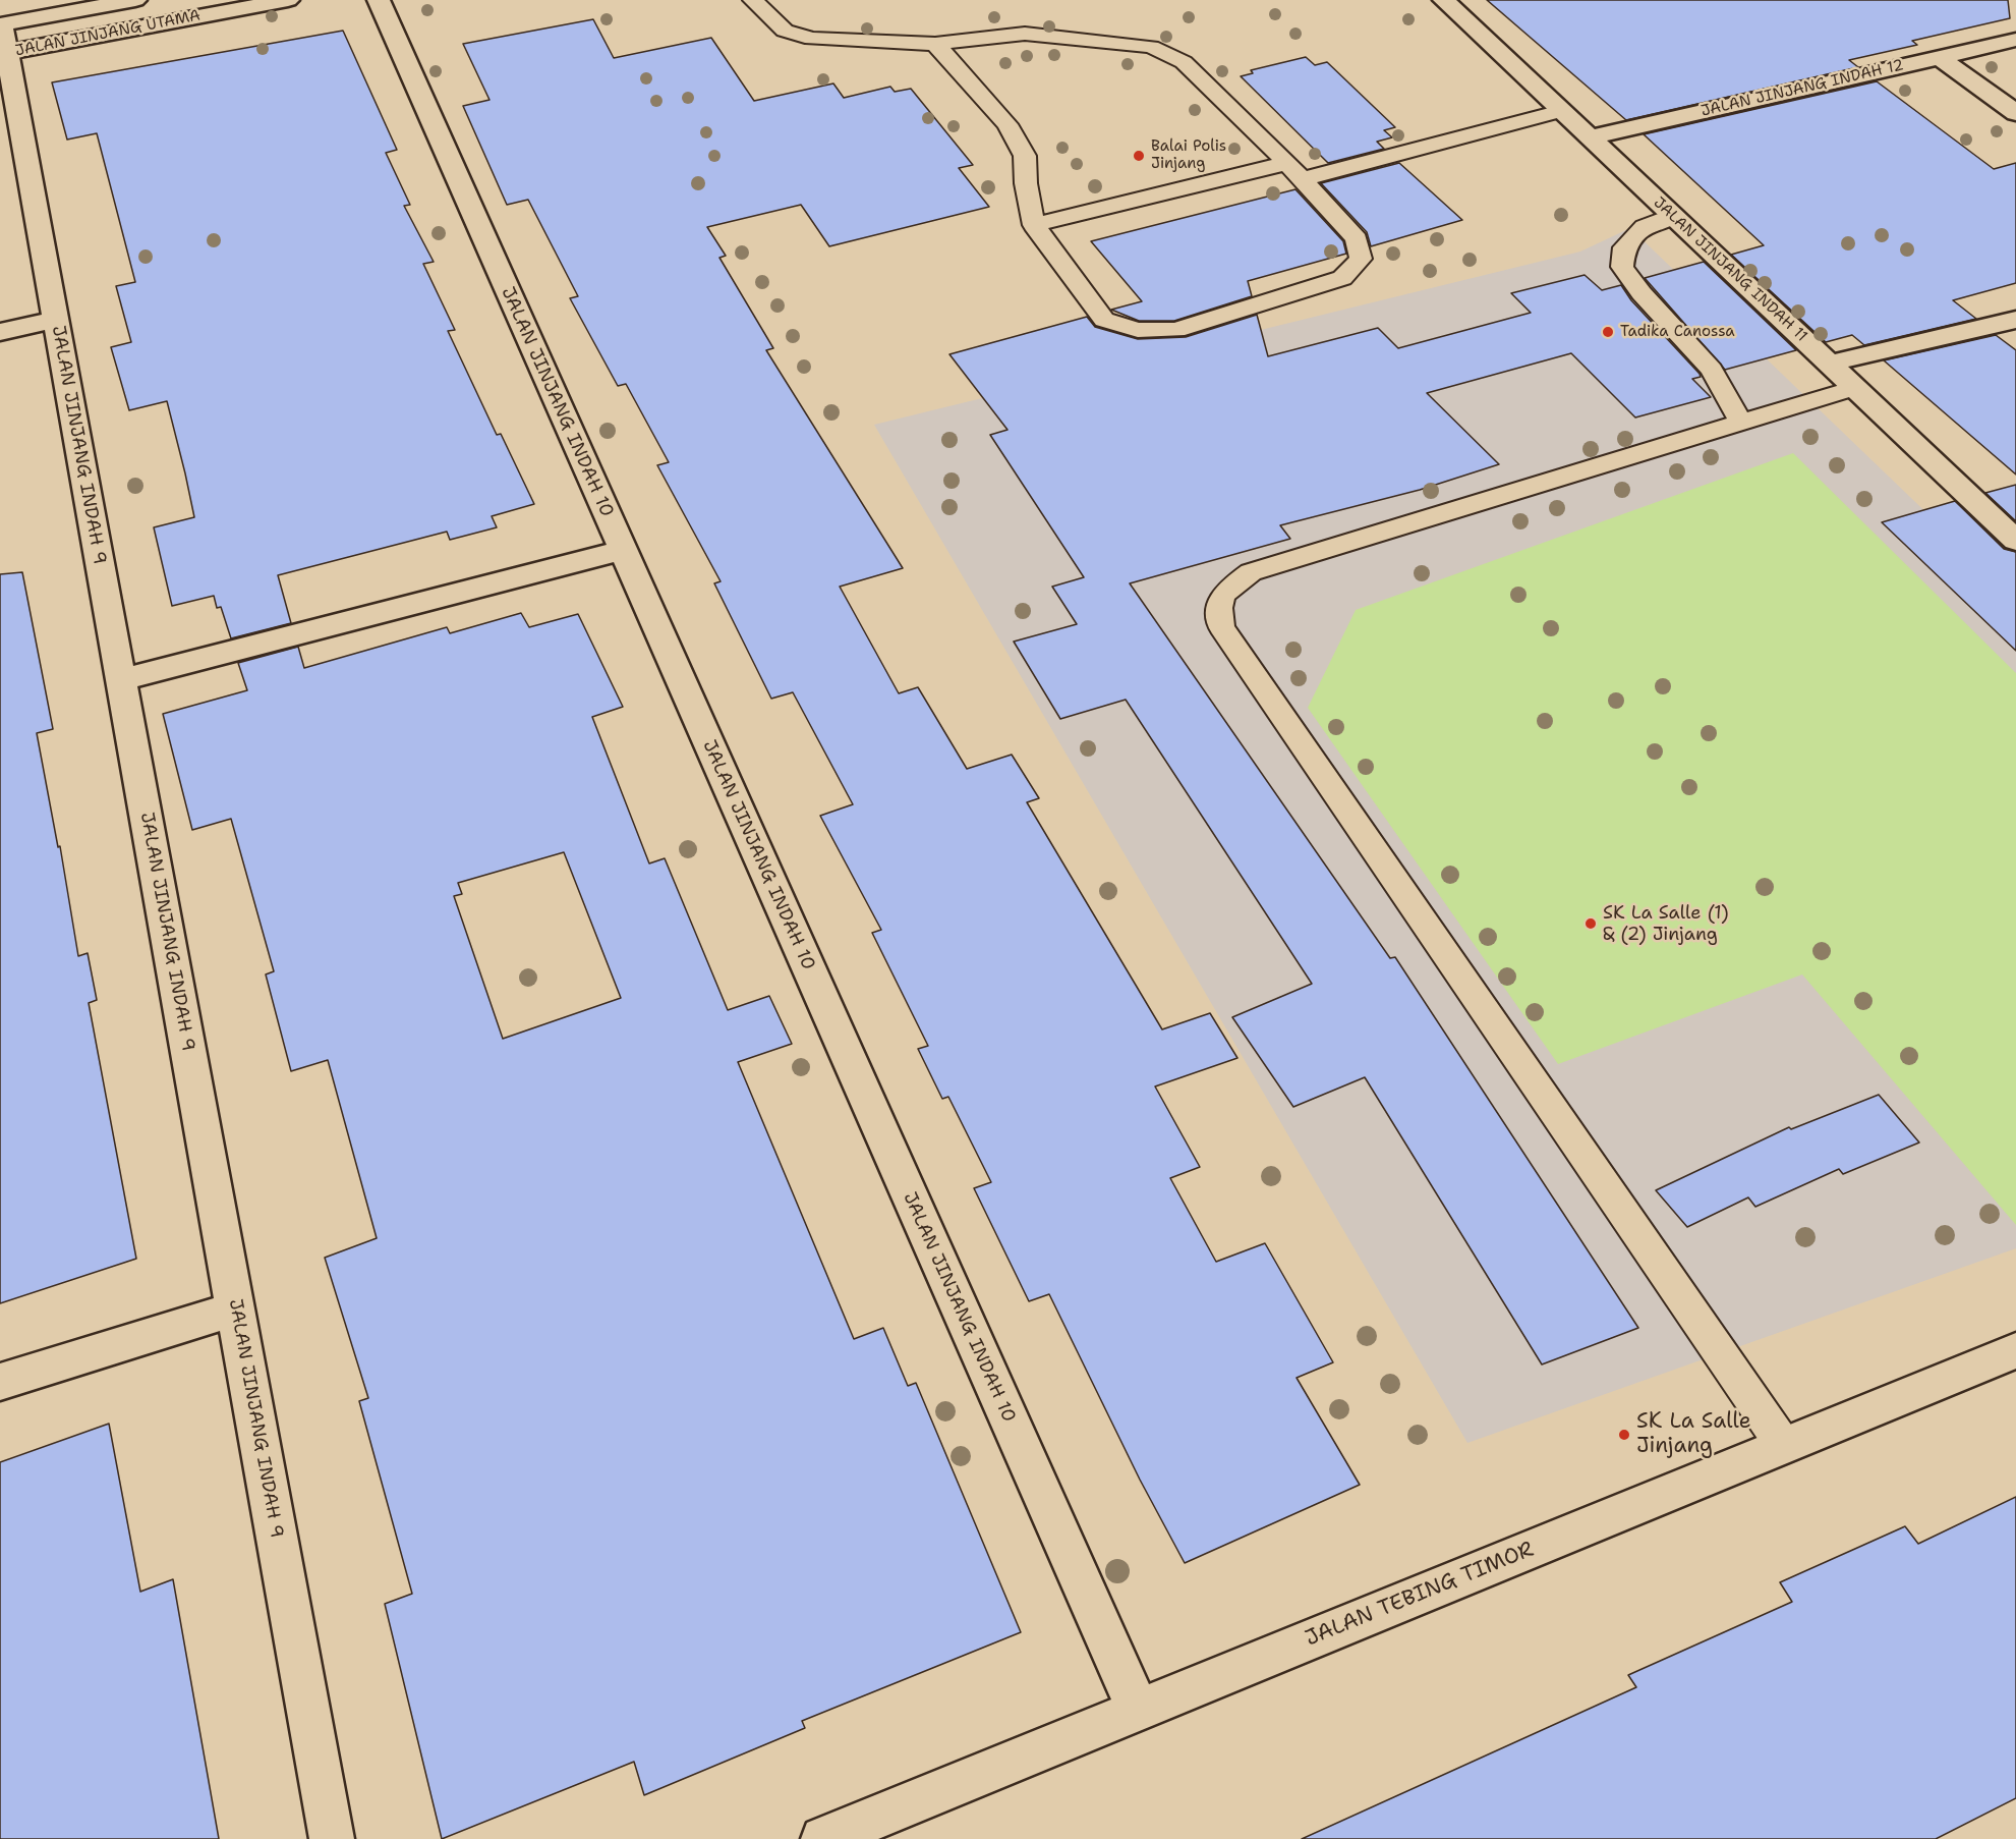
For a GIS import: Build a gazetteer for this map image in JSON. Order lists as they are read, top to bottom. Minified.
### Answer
{"streets":{"street":["JALAN JINJANG UTAMA","JALAN JINJANG INDAH 12","JALAN JINJANG INDAH 11","JALAN JINJANG INDAH 10","JALAN JINJANG INDAH 9","JALAN TEBING TIMOR"]},"crossings":[["JALAN JINJANG UTAMA","JALAN JINJANG INDAH 9"],["JALAN JINJANG INDAH 12","JALAN JINJANG INDAH 11"],["JALAN JINJANG INDAH 10","JALAN TEBING TIMOR"]],"places":["Balai Polis Jinjang","Tadika Canossa","SK La Salle (1) & (2) Jinjang","SK La Salle Jinjang"]}
